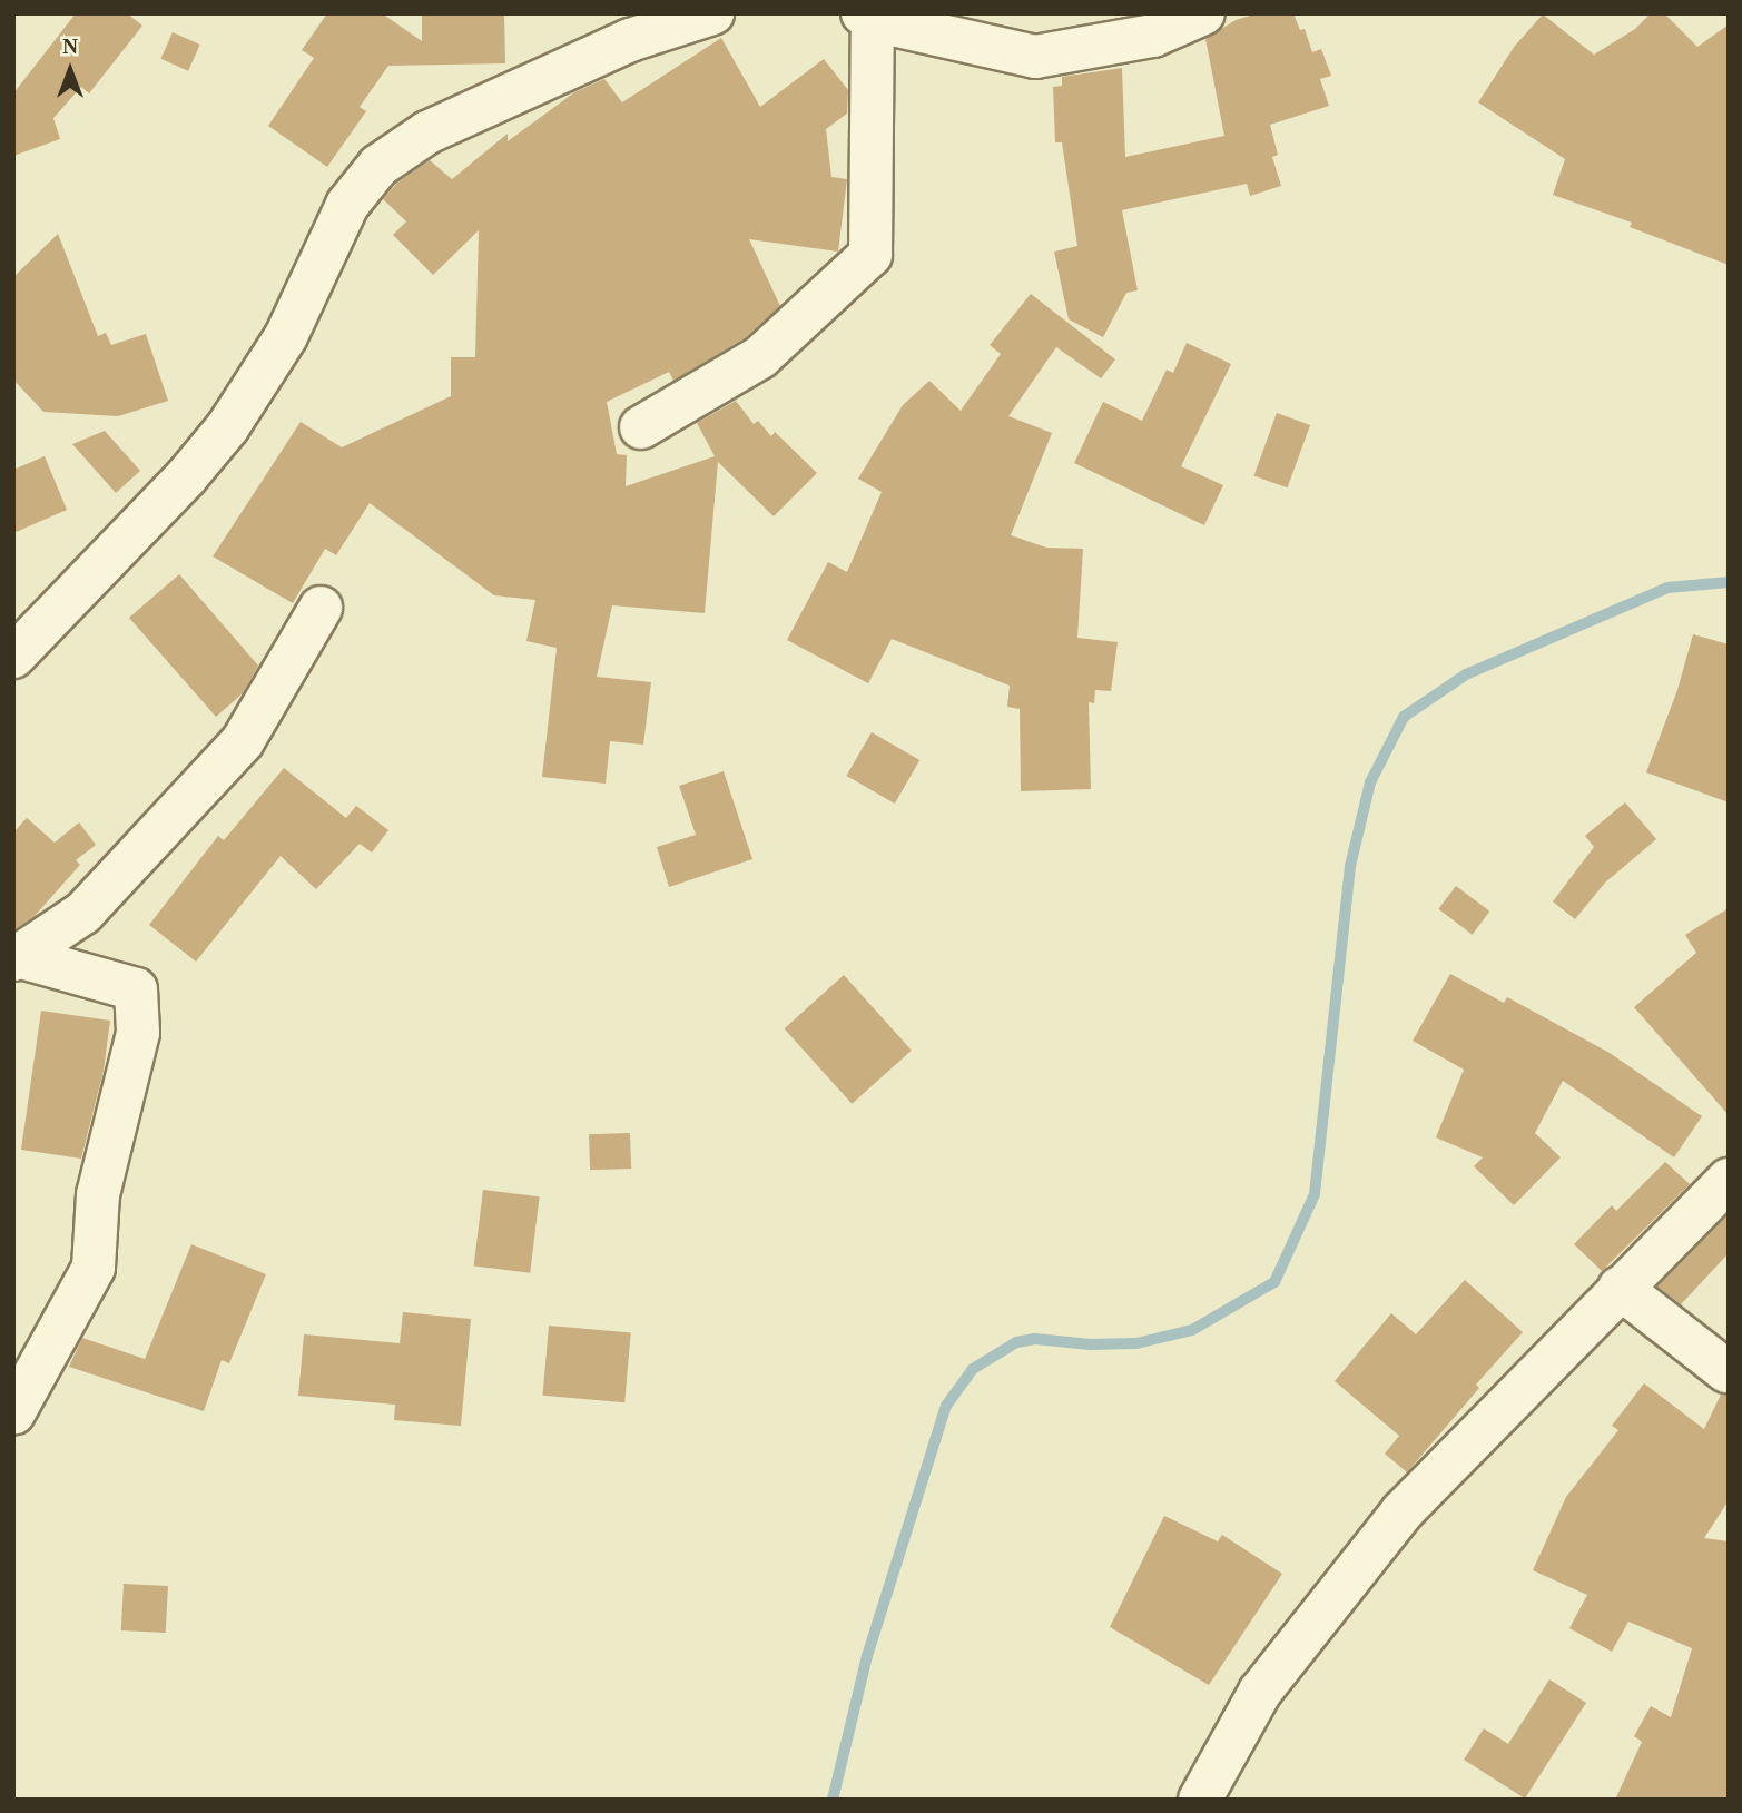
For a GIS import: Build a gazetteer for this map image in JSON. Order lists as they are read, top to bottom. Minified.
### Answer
{"north":"top"}
